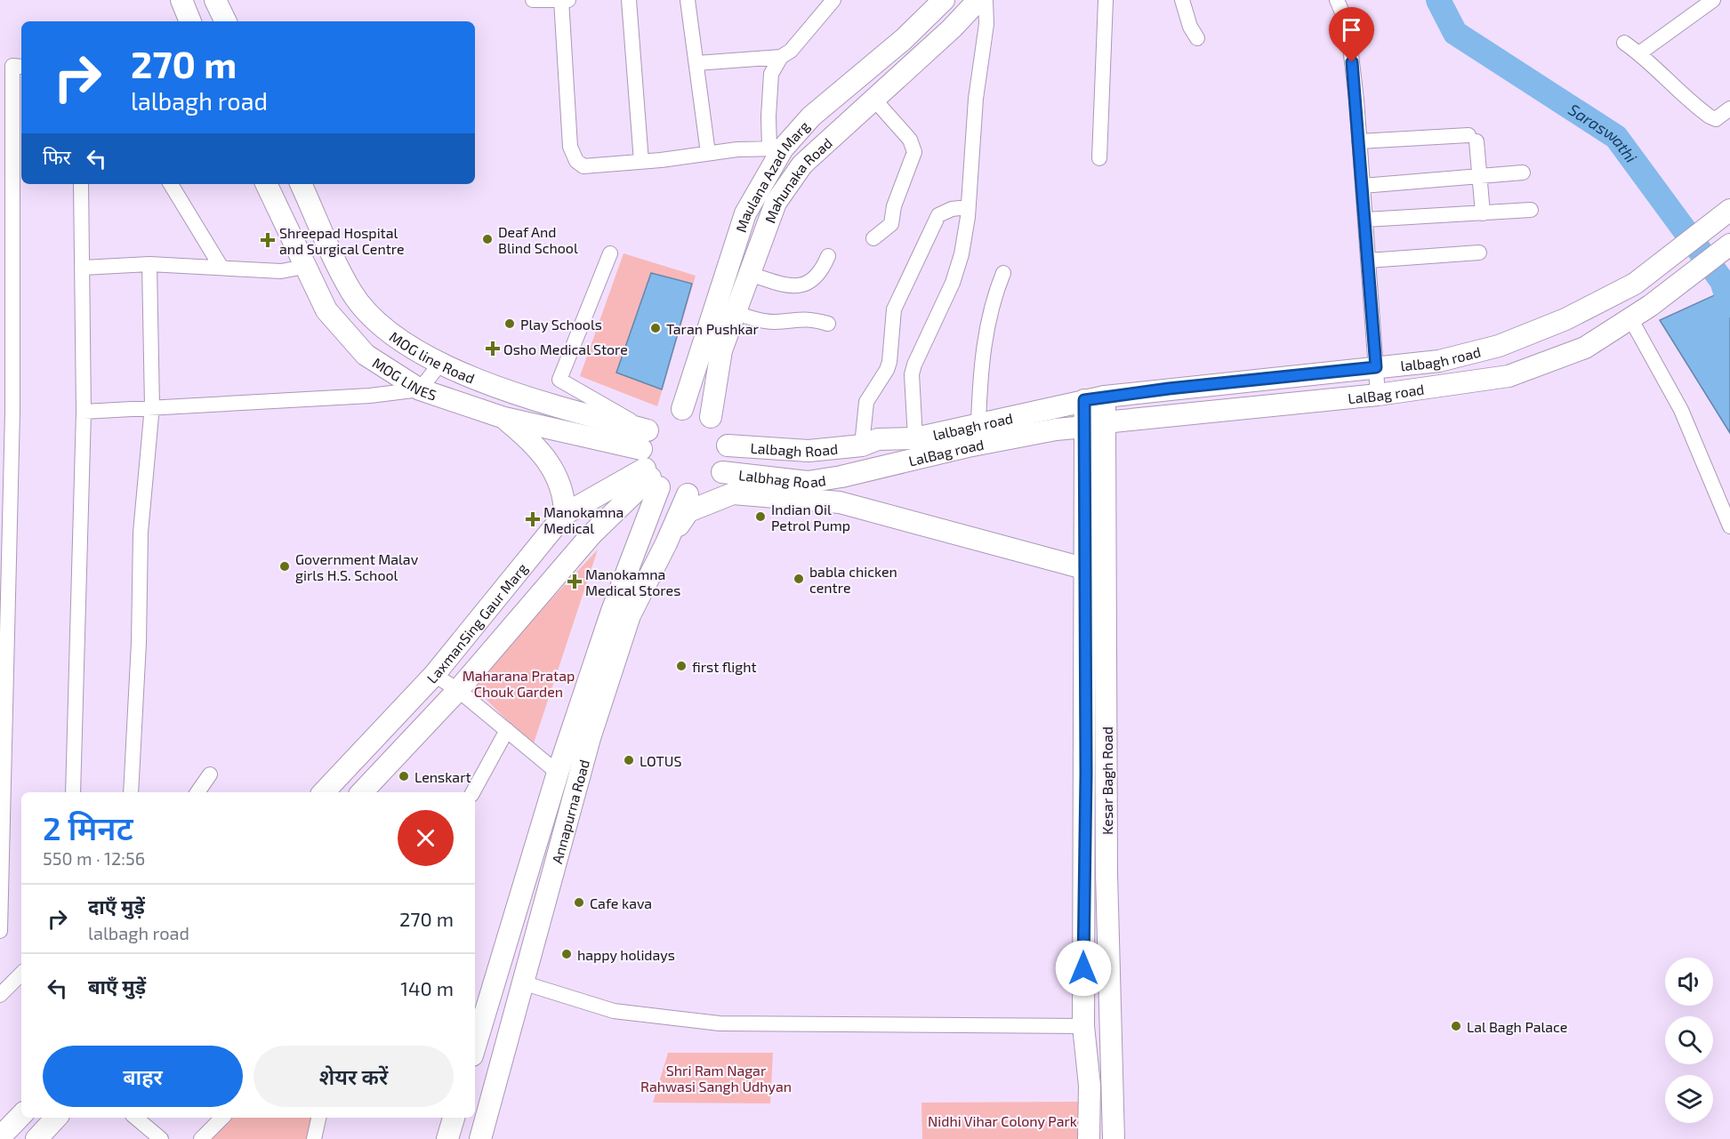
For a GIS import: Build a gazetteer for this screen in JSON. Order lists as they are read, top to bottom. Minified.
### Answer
{"streets":{"main road":["Maulana Azad Marg","Mahunaka Road","MOG line Road","lalbagh road","MOG LINES","LalBag road","Lalbagh Road","Lalbhag Road","LaxmanSing Gaur Marg","Kesar Bagh Road","Annapurna Road"]},"crossings":[["Maulana Azad Marg","Mahunaka Road"],["Maulana Azad Marg","MOG line Road"],["Maulana Azad Marg","MOG LINES"],["Maulana Azad Marg","Lalbagh Road"],["Maulana Azad Marg","Lalbhag Road"],["Maulana Azad Marg","LaxmanSing Gaur Marg"],["Maulana Azad Marg","Annapurna Road"],["Mahunaka Road","MOG line Road"],["Mahunaka Road","MOG LINES"],["Mahunaka Road","Lalbagh Road"],["Mahunaka Road","Lalbhag Road"],["Mahunaka Road","LaxmanSing Gaur Marg"],["Mahunaka Road","Annapurna Road"],["MOG line Road","MOG LINES"],["MOG line Road","Lalbagh Road"],["MOG line Road","Lalbhag Road"],["MOG line Road","LaxmanSing Gaur Marg"],["MOG line Road","Annapurna Road"],["lalbagh road","Lalbagh Road"],["MOG LINES","Lalbagh Road"],["MOG LINES","Lalbhag Road"],["MOG LINES","LaxmanSing Gaur Marg"],["MOG LINES","Annapurna Road"],["LalBag road","Lalbhag Road"],["LalBag road","Kesar Bagh Road"],["Lalbagh Road","Lalbhag Road"],["Lalbagh Road","LaxmanSing Gaur Marg"],["Lalbagh Road","Annapurna Road"],["Lalbhag Road","LaxmanSing Gaur Marg"],["Lalbhag Road","Annapurna Road"],["LaxmanSing Gaur Marg","Annapurna Road"]],"water":["Saraswathi"],"parks":["Maharana Pratap Chouk Garden","Shri Ram Nagar Rahwasi Sangh Udhyan","Nidhi Vihar Colony Park"],"places":{"other":["Deaf And Blind School","Play Schools","Taran Pushkar","Indian Oil Petrol Pump","Government Malav girls H.S. School","babla chicken centre","first flight","LOTUS","Lenskart","Cafe kava","happy holidays","Lal Bagh Palace"],"health":["Shreepad Hospital and Surgical Centre","Osho Medical Store","Manokamna Medical","Manokamna Medical Stores"]},"page":{"turn":["270 m","lalbagh road"],"then":"फिर","heading":["2 मिनट","550 m · 12:56"],"list":[{"name":"दाएँ मुड़ें","note":"lalbagh road","value":"270 m"},{"name":"बाएँ मुड़ें","value":"140 m"}],"buttons":["बाहर","शेयर करें"]}}
